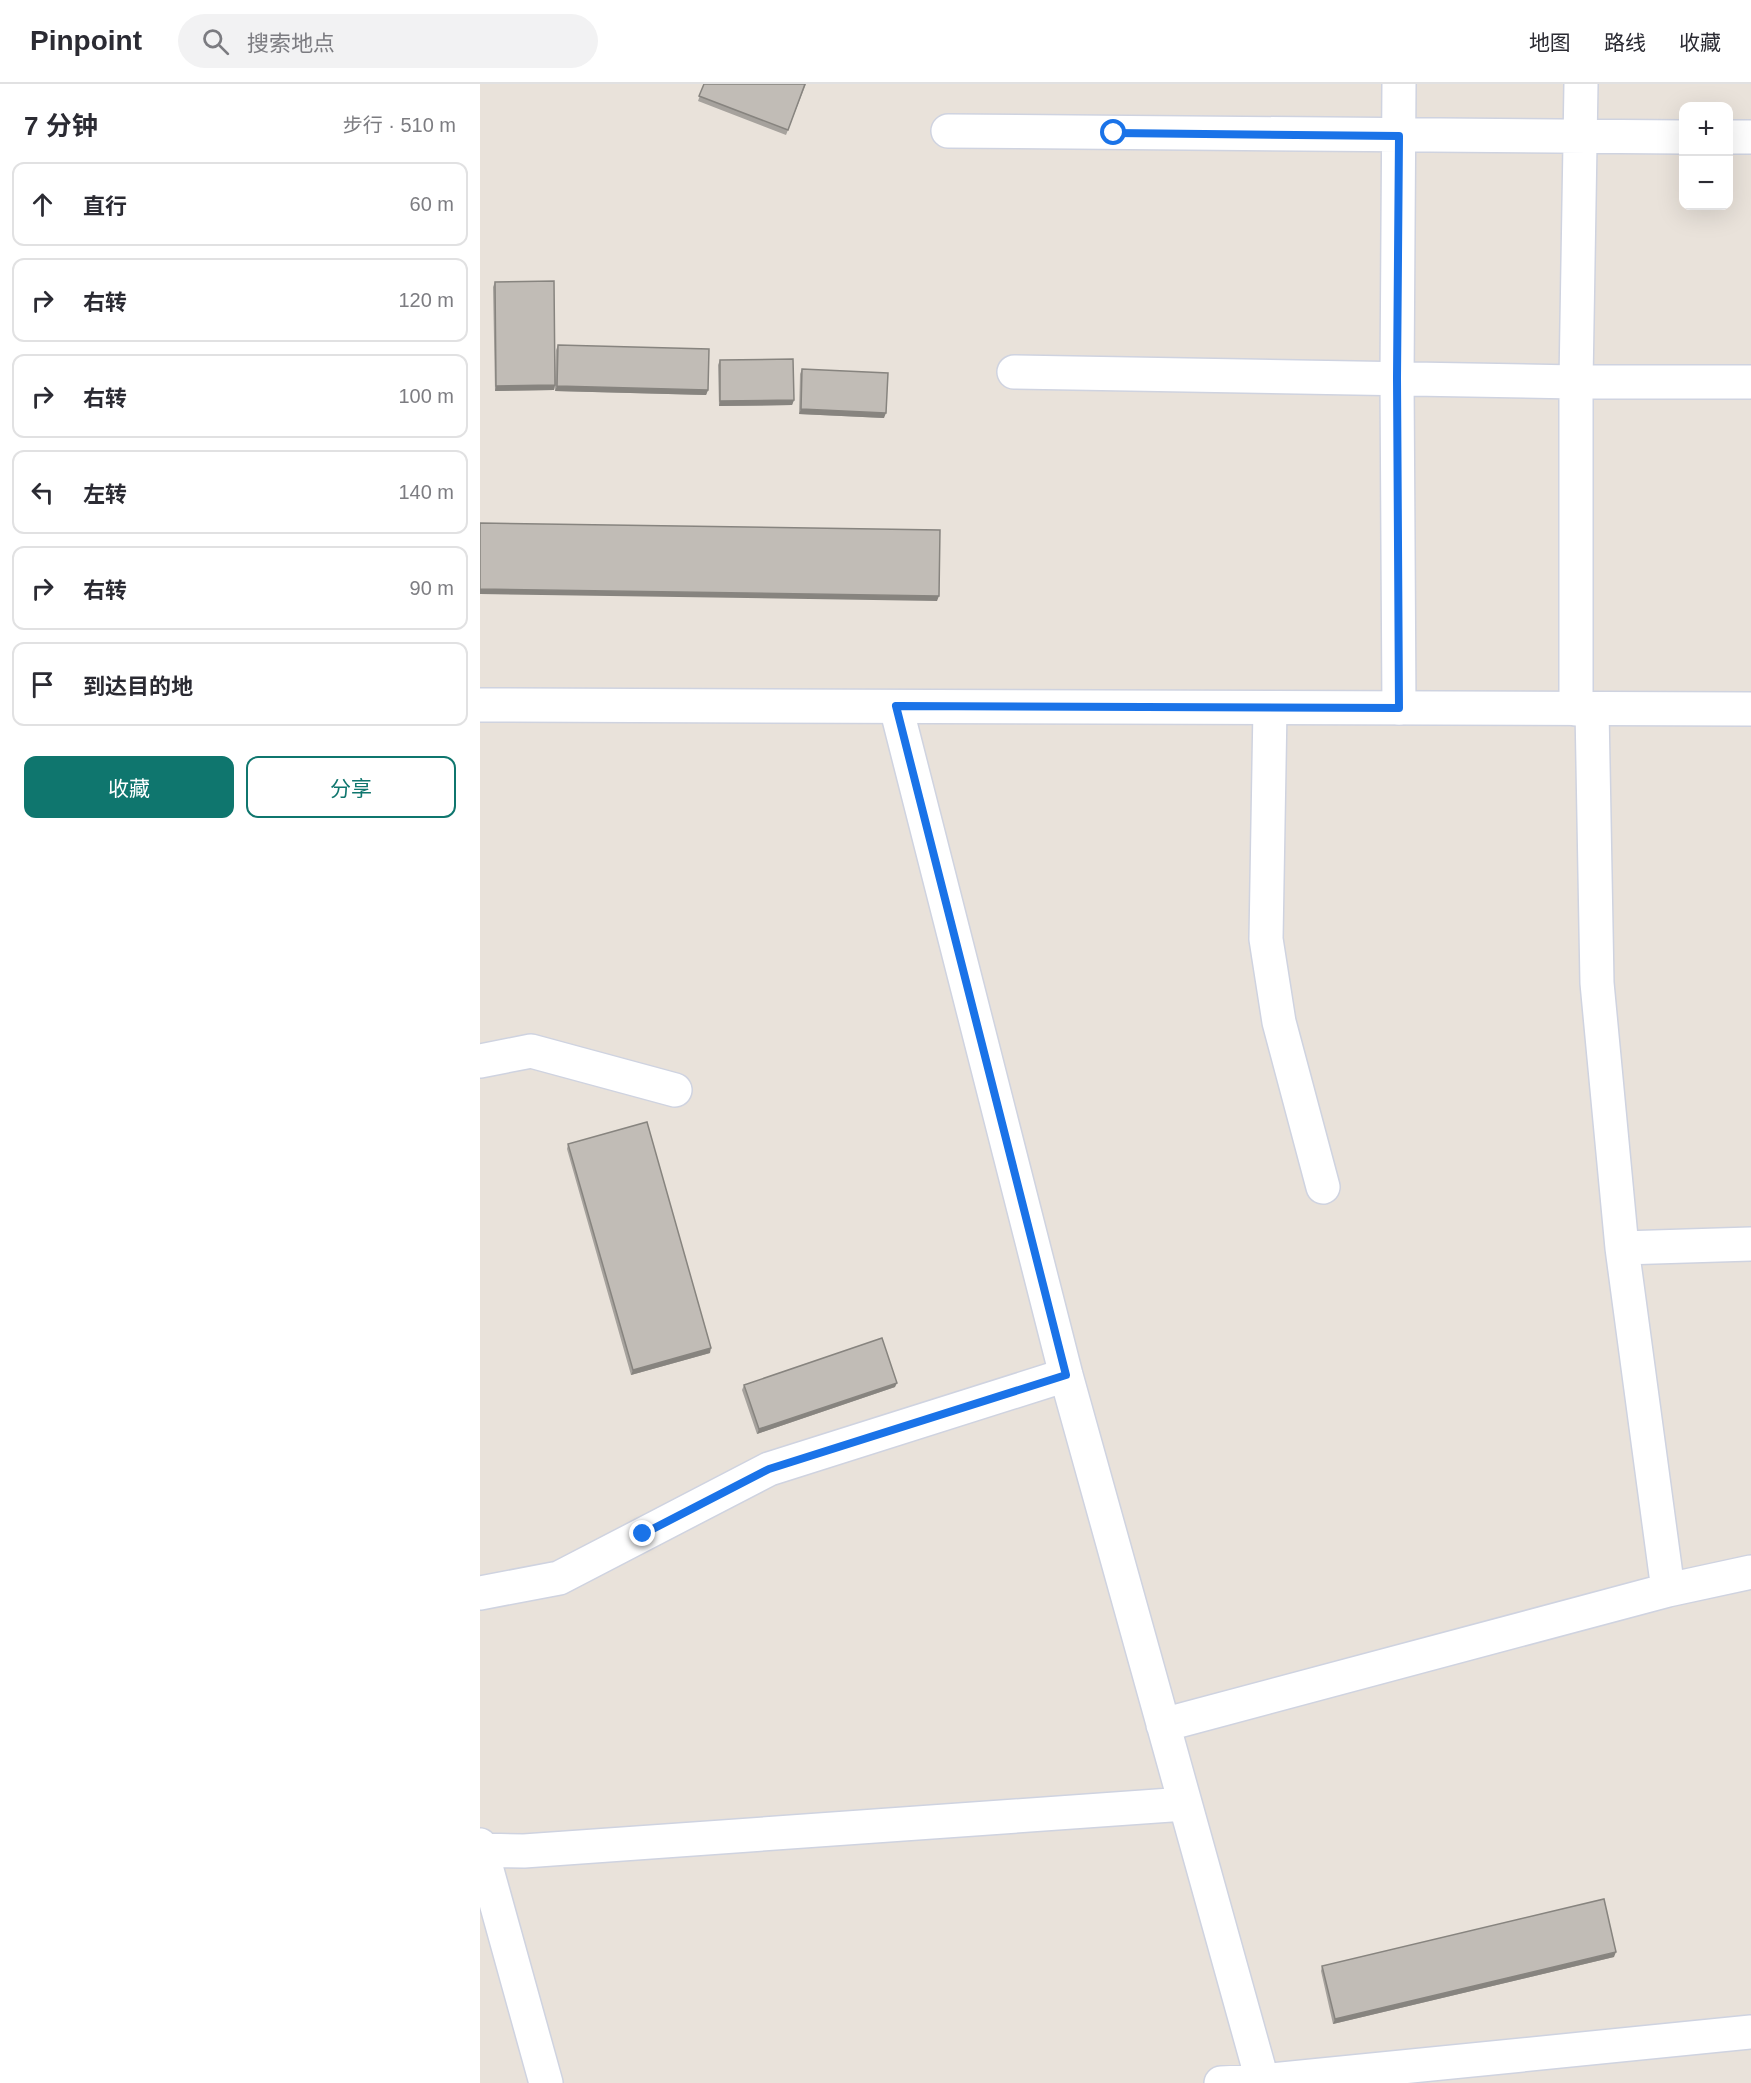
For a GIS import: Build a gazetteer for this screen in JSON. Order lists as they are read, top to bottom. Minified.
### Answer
{"page":{"header":"Pinpoint","search":"搜索地点","nav":["地图","路线","收藏"],"heading":["7 分钟","步行 · 510 m"],"map_buttons":["+","−"],"list":[["直行","60 m"],["右转","120 m"],["右转","100 m"],["左转","140 m"],["右转","90 m"],"到达目的地"],"buttons":["收藏","分享"]}}
